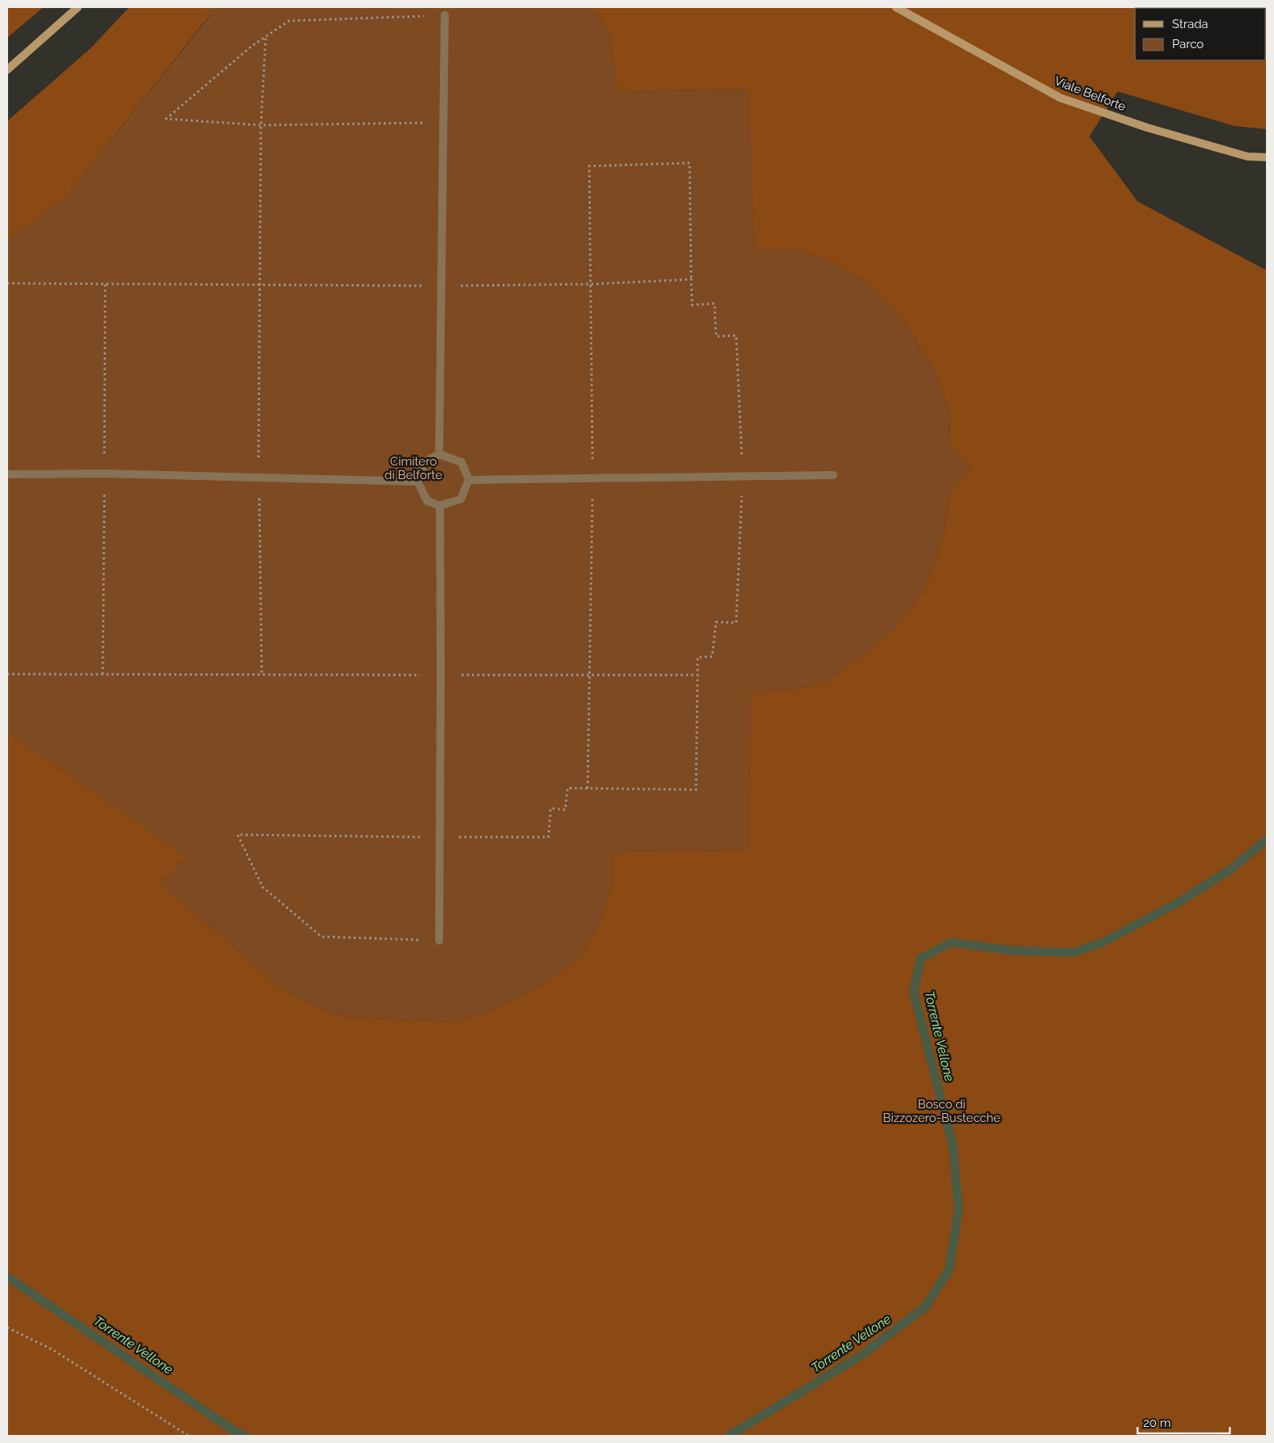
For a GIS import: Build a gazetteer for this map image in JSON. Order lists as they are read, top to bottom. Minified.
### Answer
{"streets":{"main road":["Viale Belforte"]},"water":["Torrente Vellone"],"parks":["Cimitero di Belforte","Bosco di Bizzozero-Bustecche"],"legend":["Strada","Parco"],"scale_bar":"20 m"}
